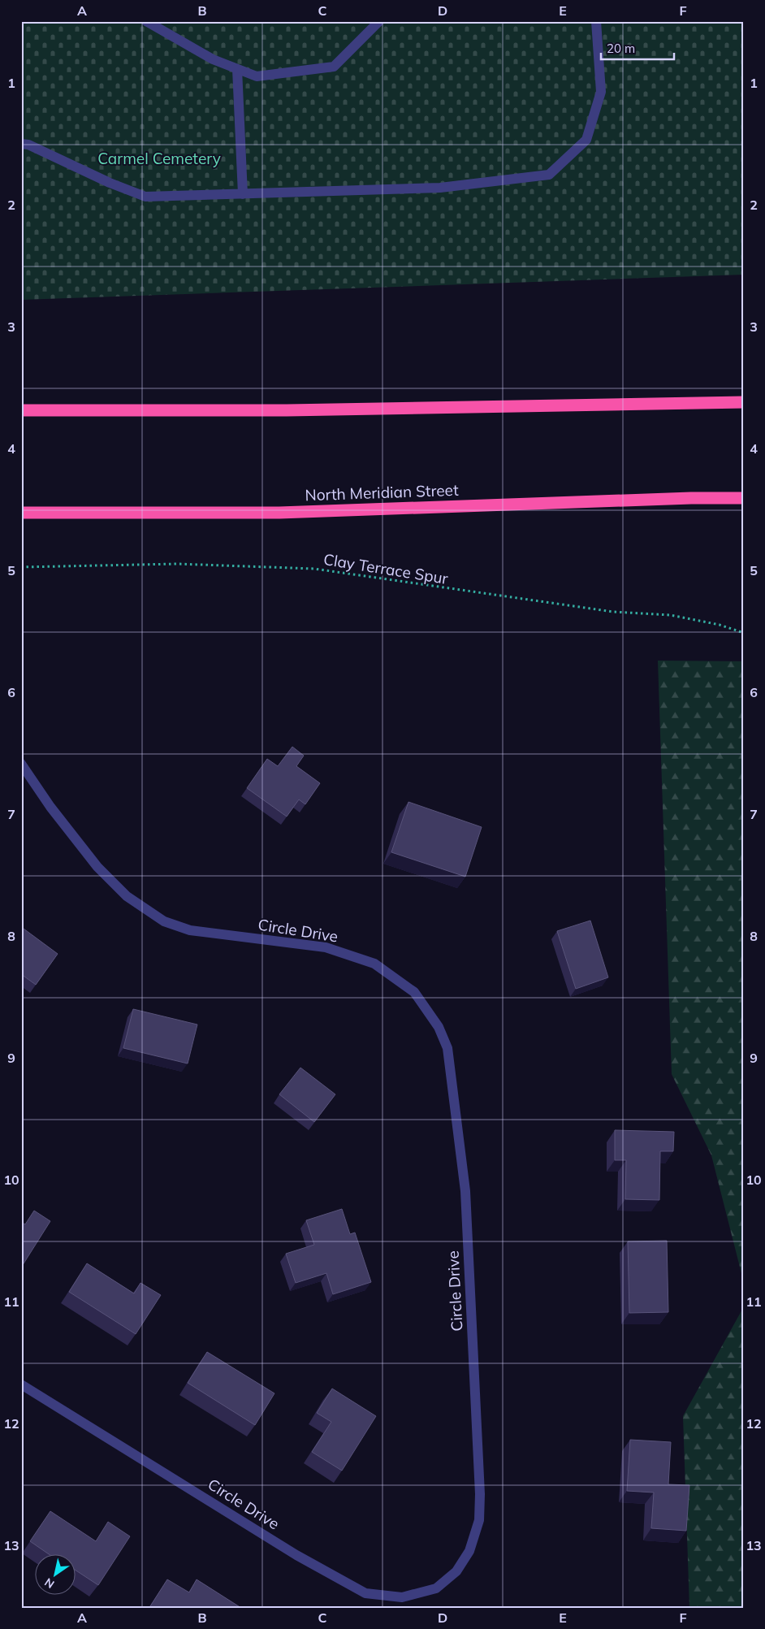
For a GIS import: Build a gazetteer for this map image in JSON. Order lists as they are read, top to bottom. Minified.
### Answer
{"streets":{"highway":["North Meridian Street"],"street":["Circle Drive"],"path":["Clay Terrace Spur"]},"parks":["Carmel Cemetery"],"scale_bar":"20 m","north":"bottom left","grid":{"columns":["A","B","C","D","E","F"],"rows":["1","2","3","4","5","6","7","8","9","10","11","12","13"]}}
